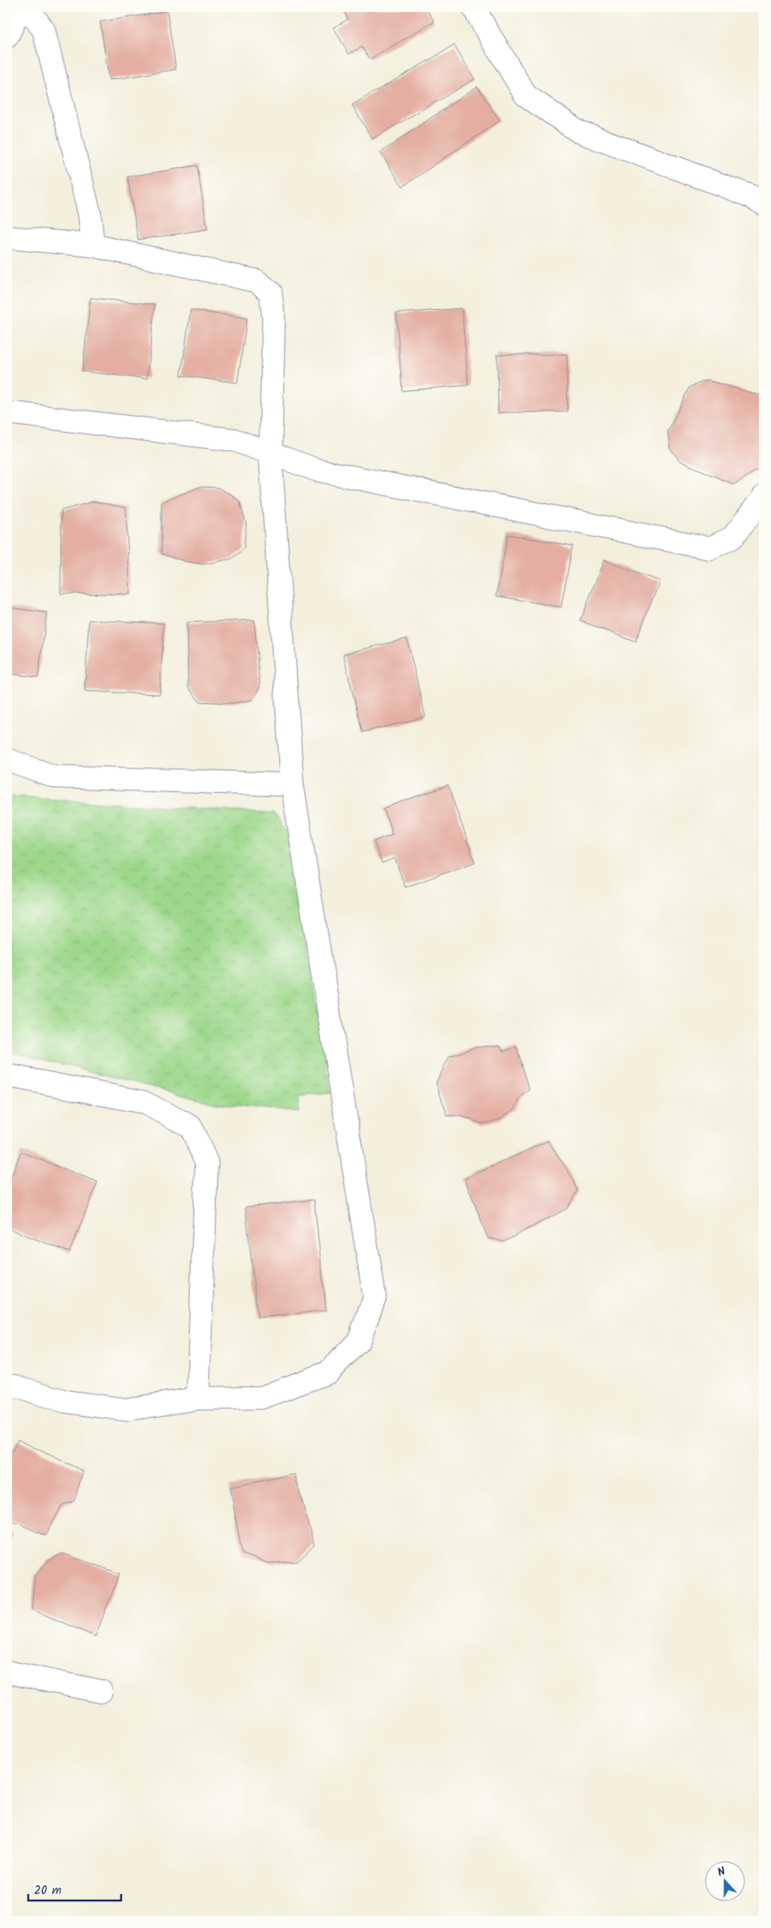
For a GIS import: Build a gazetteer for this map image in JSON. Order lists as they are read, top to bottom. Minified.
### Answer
{"scale_bar":"20 m","north":"top"}
